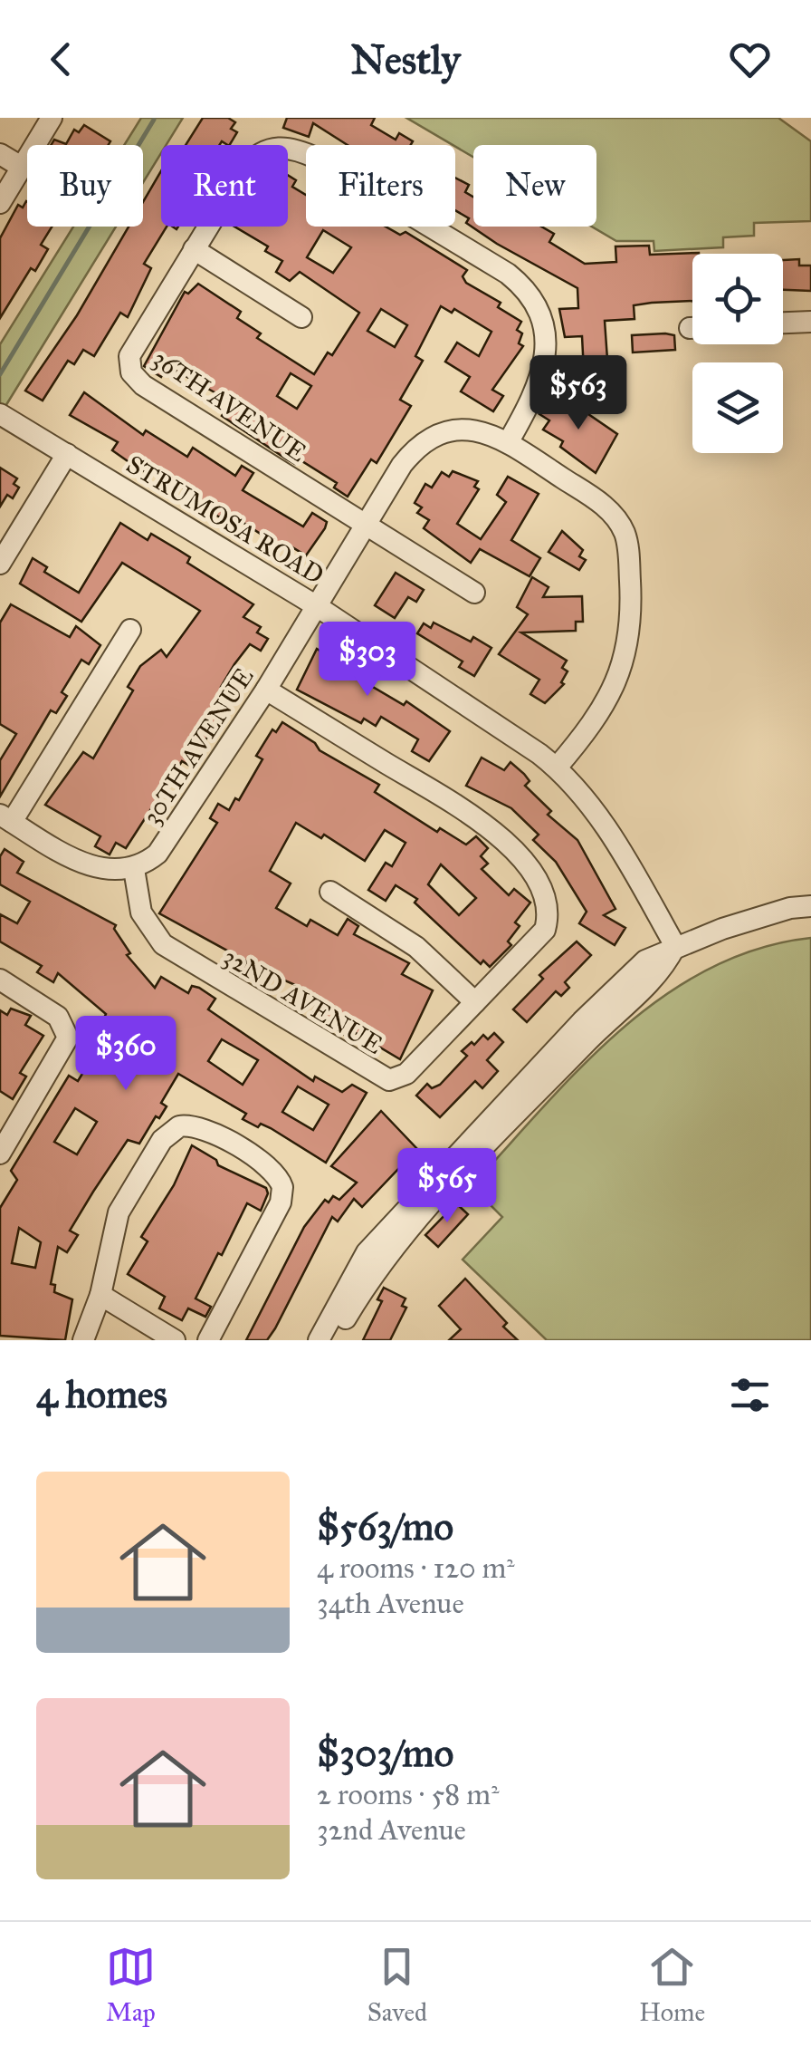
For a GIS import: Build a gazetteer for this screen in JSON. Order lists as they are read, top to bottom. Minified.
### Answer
{"streets":{"street":["36TH AVENUE","STRUMOSA ROAD","30TH AVENUE","32ND AVENUE"]},"crossings":[["36TH AVENUE","STRUMOSA ROAD"],["36TH AVENUE","30TH AVENUE"],["STRUMOSA ROAD","30TH AVENUE"],["30TH AVENUE","32ND AVENUE"]],"page":{"header":"Nestly","chip":["Buy","Rent","Filters","New"],"price":["$563","$303","$360","$565"],"heading":"4 homes","list":[{"name":"$563/mo","note":"4 rooms · 120 m² · 34th Avenue"},{"name":"$303/mo","note":"2 rooms · 58 m² · 32nd Avenue"}],"tabs":["Map","Saved","Home"]}}
